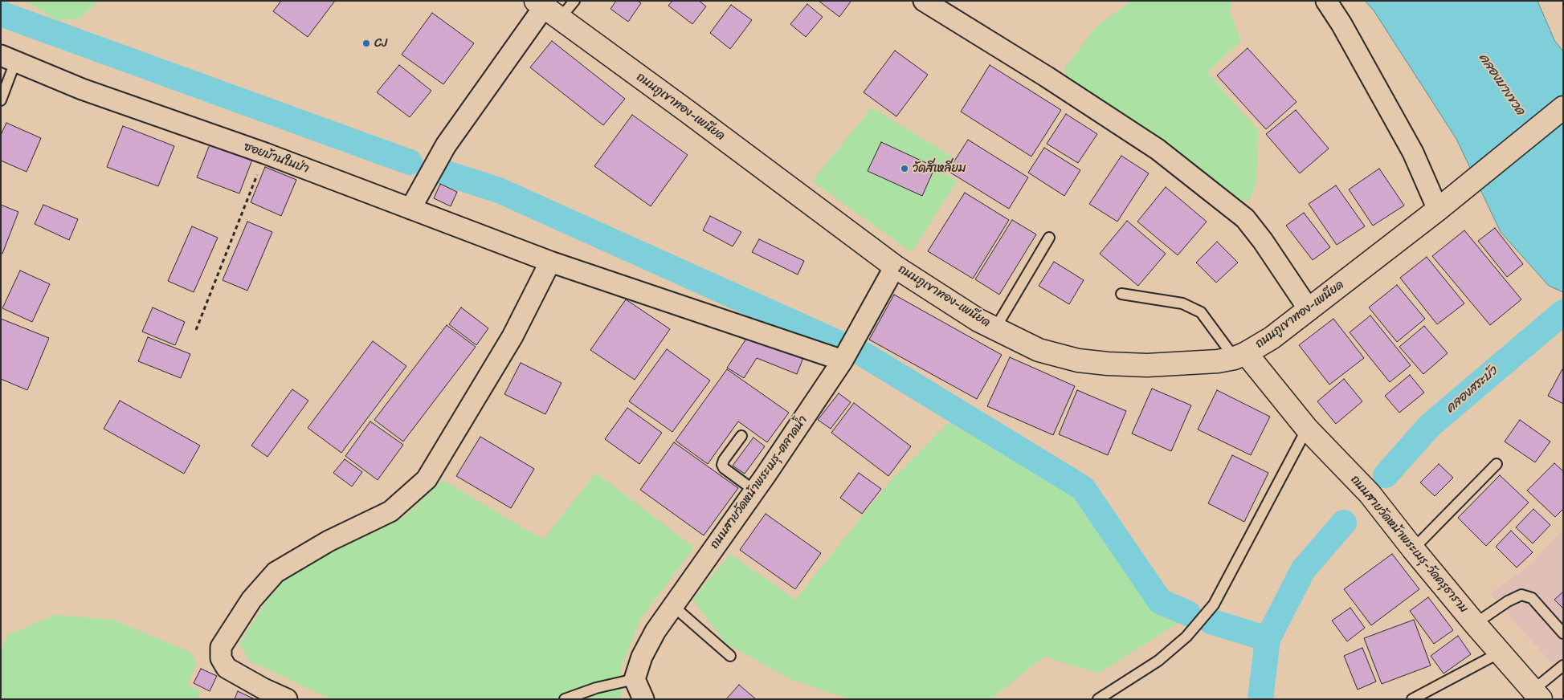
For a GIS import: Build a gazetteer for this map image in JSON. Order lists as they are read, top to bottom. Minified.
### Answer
{"streets":{"street":["ถนนภูเขาทอง-เพนียด","ซอยบ้านในป่า","ถนนสายวัดหน้าพระเมรุ-ตลาดน้ำ","ถนนสายวัดหน้าพระเมรุ-วัดครุธาราม"]},"crossings":[["ถนนภูเขาทอง-เพนียด","ถนนสายวัดหน้าพระเมรุ-ตลาดน้ำ"],["ถนนภูเขาทอง-เพนียด","ถนนสายวัดหน้าพระเมรุ-วัดครุธาราม"],["ซอยบ้านในป่า","ถนนสายวัดหน้าพระเมรุ-ตลาดน้ำ"]],"water":["คลองบางขวด","คลองสระบัว"],"places":["CJ","วัดสี่เหลี่ยม"]}
